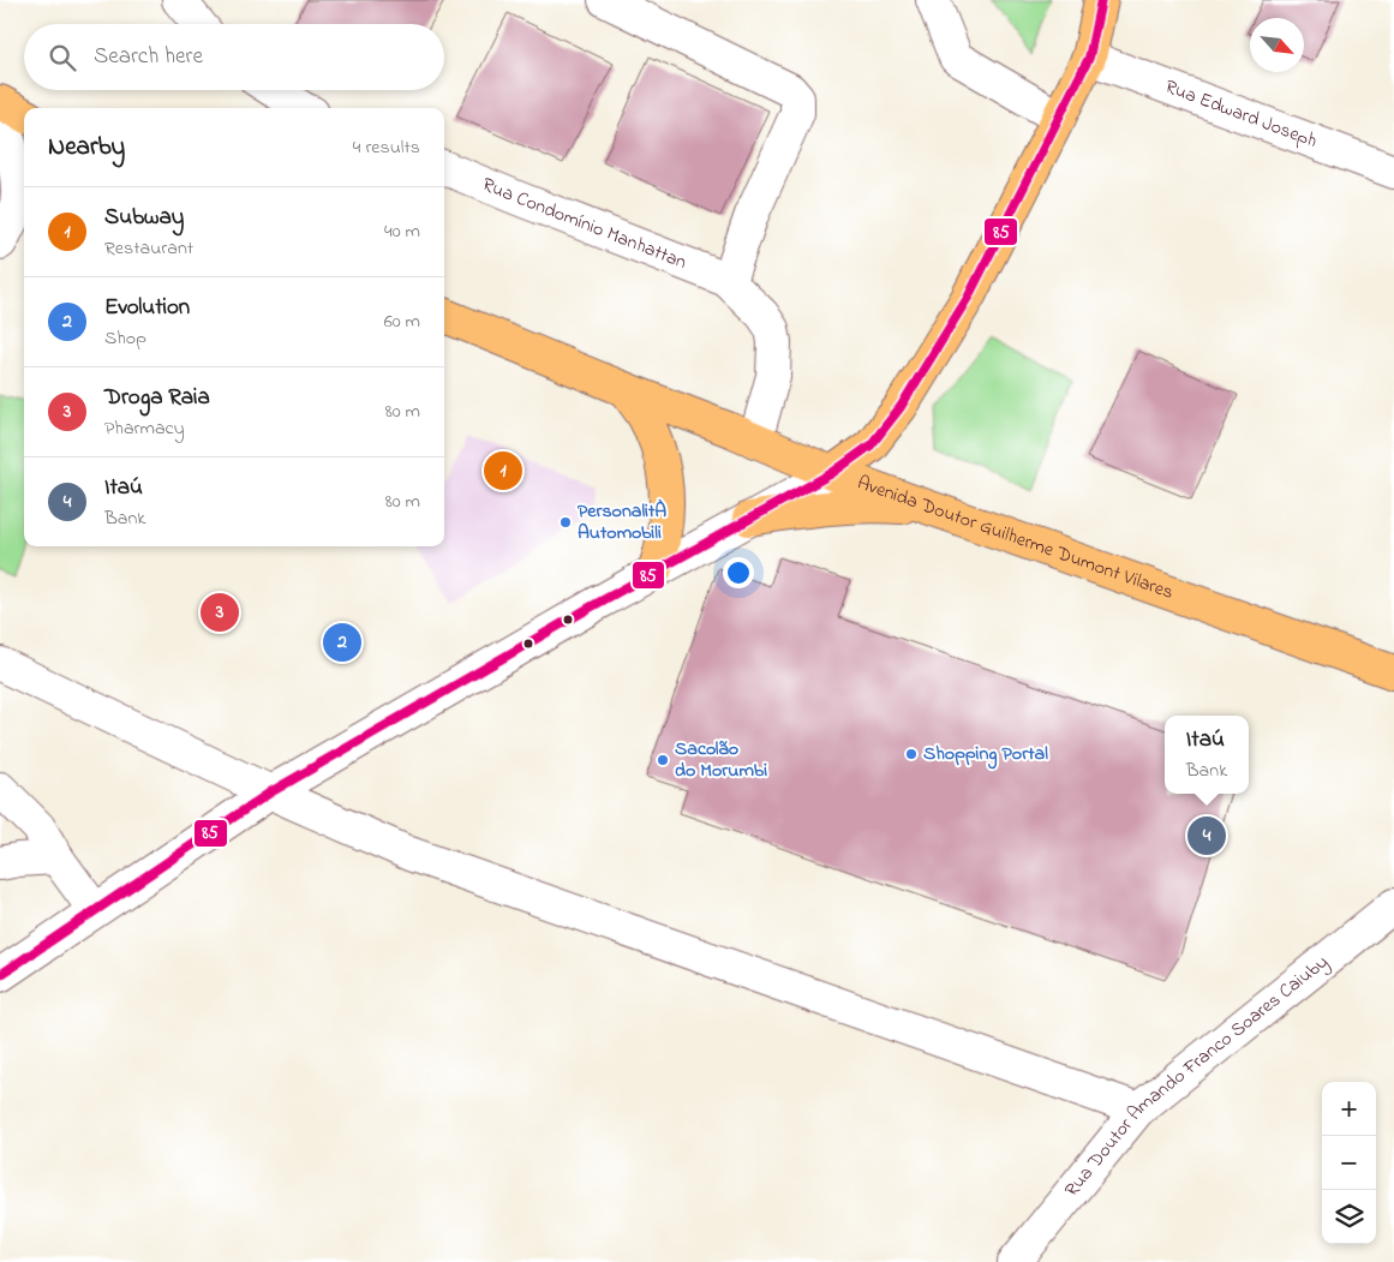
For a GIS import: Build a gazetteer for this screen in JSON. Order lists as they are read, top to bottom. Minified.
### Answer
{"streets":{"main road":["Avenida Doutor Guilherme Dumont Vilares"],"street":["Rua Edward Joseph","Rua Condomínio Manhattan","Rua Doutor Amando Franco Soares Caiuby"]},"crossings":[["Rua Condomínio Manhattan","Avenida Doutor Guilherme Dumont Vilares"]],"places":["PersonalitÀ Automobili","Shopping Portal","Sacolão do Morumbi"],"lines":["transit line 85"],"north":"bottom right","page":{"search":"Search here","heading":["Nearby","4 results"],"list":[{"mark":"1","name":"Subway","note":"Restaurant","value":"40 m"},{"mark":"2","name":"Evolution","note":"Shop","value":"60 m"},{"mark":"3","name":"Droga Raia","note":"Pharmacy","value":"80 m"},{"mark":"4","name":"Itaú","note":"Bank","value":"80 m"}],"pins":["1","3","2","4"],"popup":["Itaú","Bank"],"map_buttons":["+","−"]}}
